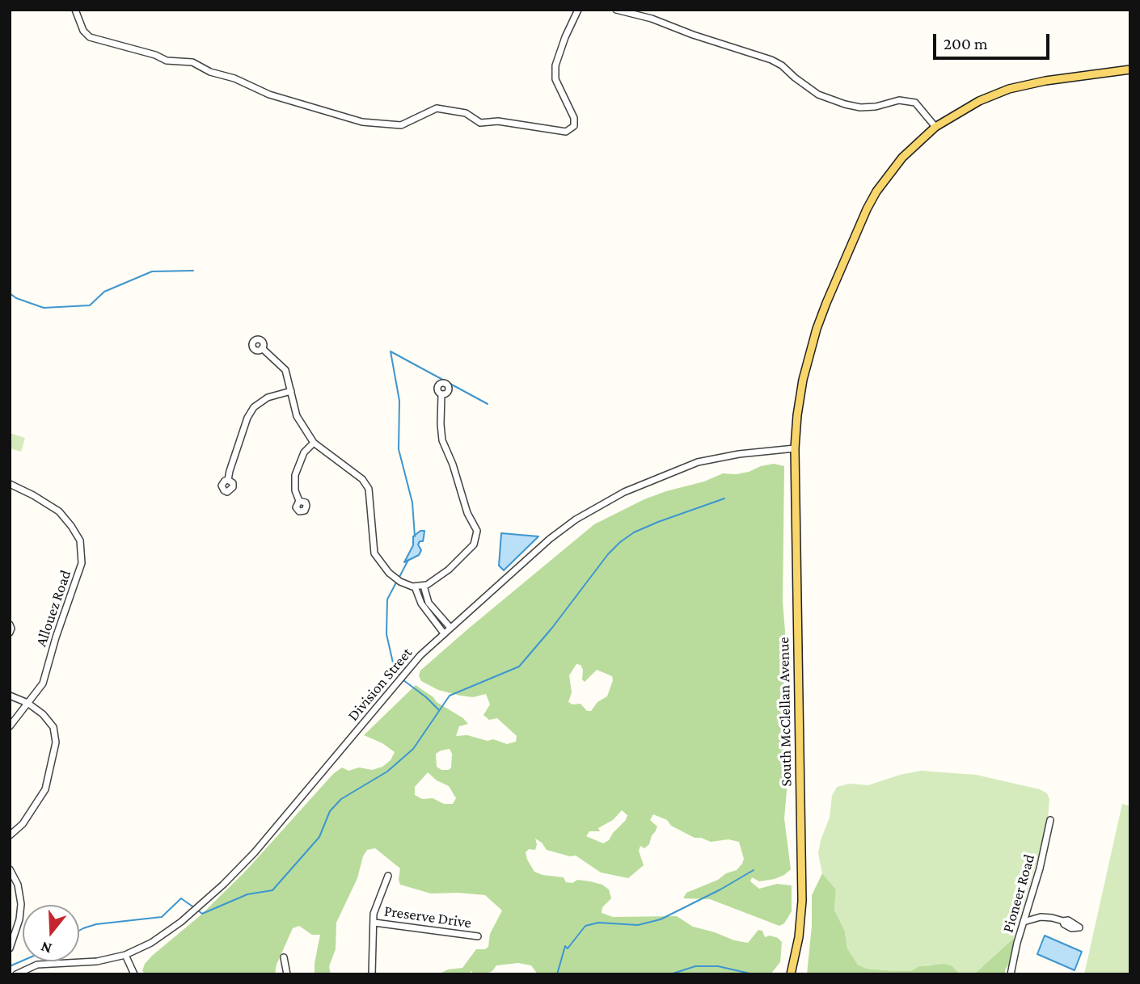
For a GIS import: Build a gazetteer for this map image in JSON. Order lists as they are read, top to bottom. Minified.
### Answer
{"streets":{"main road":["South McClellan Avenue"],"street":["Allouez Road","Division Street","Pioneer Road","Preserve Drive"]},"crossings":[["Division Street","South McClellan Avenue"]],"scale_bar":"200 m","north":"bottom"}
